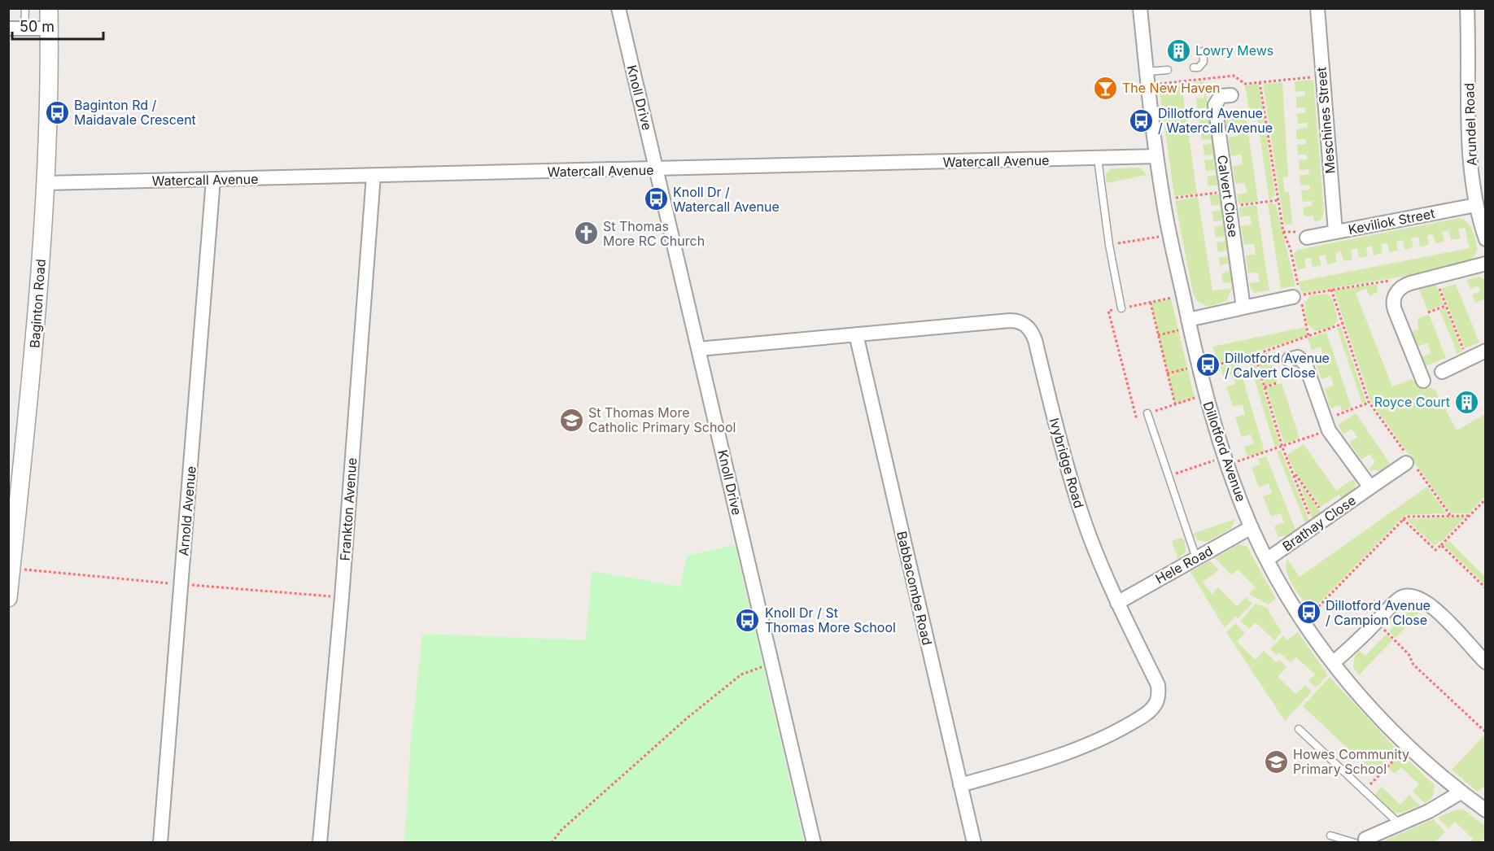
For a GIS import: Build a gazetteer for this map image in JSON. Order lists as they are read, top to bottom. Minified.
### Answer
{"streets":{"street":["Knoll Drive","Meschines Street","Arundel Road","Watercall Avenue","Calvert Close","Keviliok Street","Baginton Road","Dillotford Avenue","Ivybridge Road","Frankton Avenue","Arnold Avenue","Brathay Close","Hele Road","Babbacombe Road"]},"crossings":[["Knoll Drive","Watercall Avenue"],["Knoll Drive","Ivybridge Road"],["Meschines Street","Keviliok Street"],["Arundel Road","Keviliok Street"],["Watercall Avenue","Baginton Road"],["Watercall Avenue","Dillotford Avenue"],["Watercall Avenue","Frankton Avenue"],["Watercall Avenue","Arnold Avenue"],["Dillotford Avenue","Brathay Close"],["Dillotford Avenue","Hele Road"],["Ivybridge Road","Hele Road"],["Ivybridge Road","Babbacombe Road"]],"places":{"building":["Lowry Mews","Royce Court"],"bar":["The New Haven"],"bus stop":["Baginton Rd / Maidavale Crescent","Dillotford Avenue / Watercall Avenue","Knoll Dr / Watercall Avenue","Dillotford Avenue / Calvert Close","Dillotford Avenue / Campion Close","Knoll Dr / St Thomas More School"],"church":["St Thomas More RC Church"],"school or university":["St Thomas More Catholic Primary School","Howes Community Primary School"]},"scale_bar":"50 m"}
